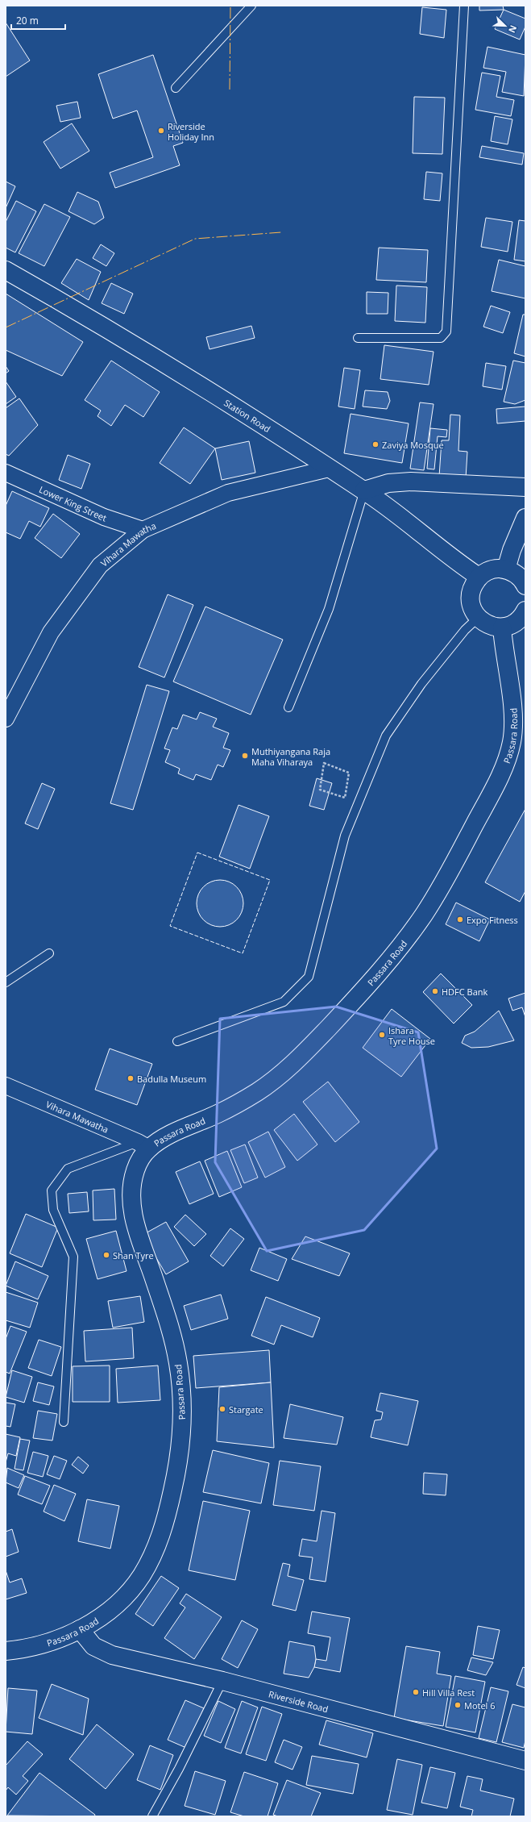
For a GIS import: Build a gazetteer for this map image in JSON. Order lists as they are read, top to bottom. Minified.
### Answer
{"streets":{"main road":["Station Road","Passara Road","Riverside Road"],"street":["Lower King Street","Vihara Mawatha"]},"crossings":[["Station Road","Vihara Mawatha"],["Lower King Street","Vihara Mawatha"],["Vihara Mawatha","Passara Road"],["Passara Road","Riverside Road"]],"places":["Riverside Holiday Inn","Zaviya Mosque","Muthiyangana Raja Maha Viharaya","Expo Fitness","HDFC Bank","Ishara Tyre House","Badulla Museum","Shan Tyre","Stargate","Hill Villa Rest","Motel 6"],"scale_bar":"20 m","north":"bottom right"}
